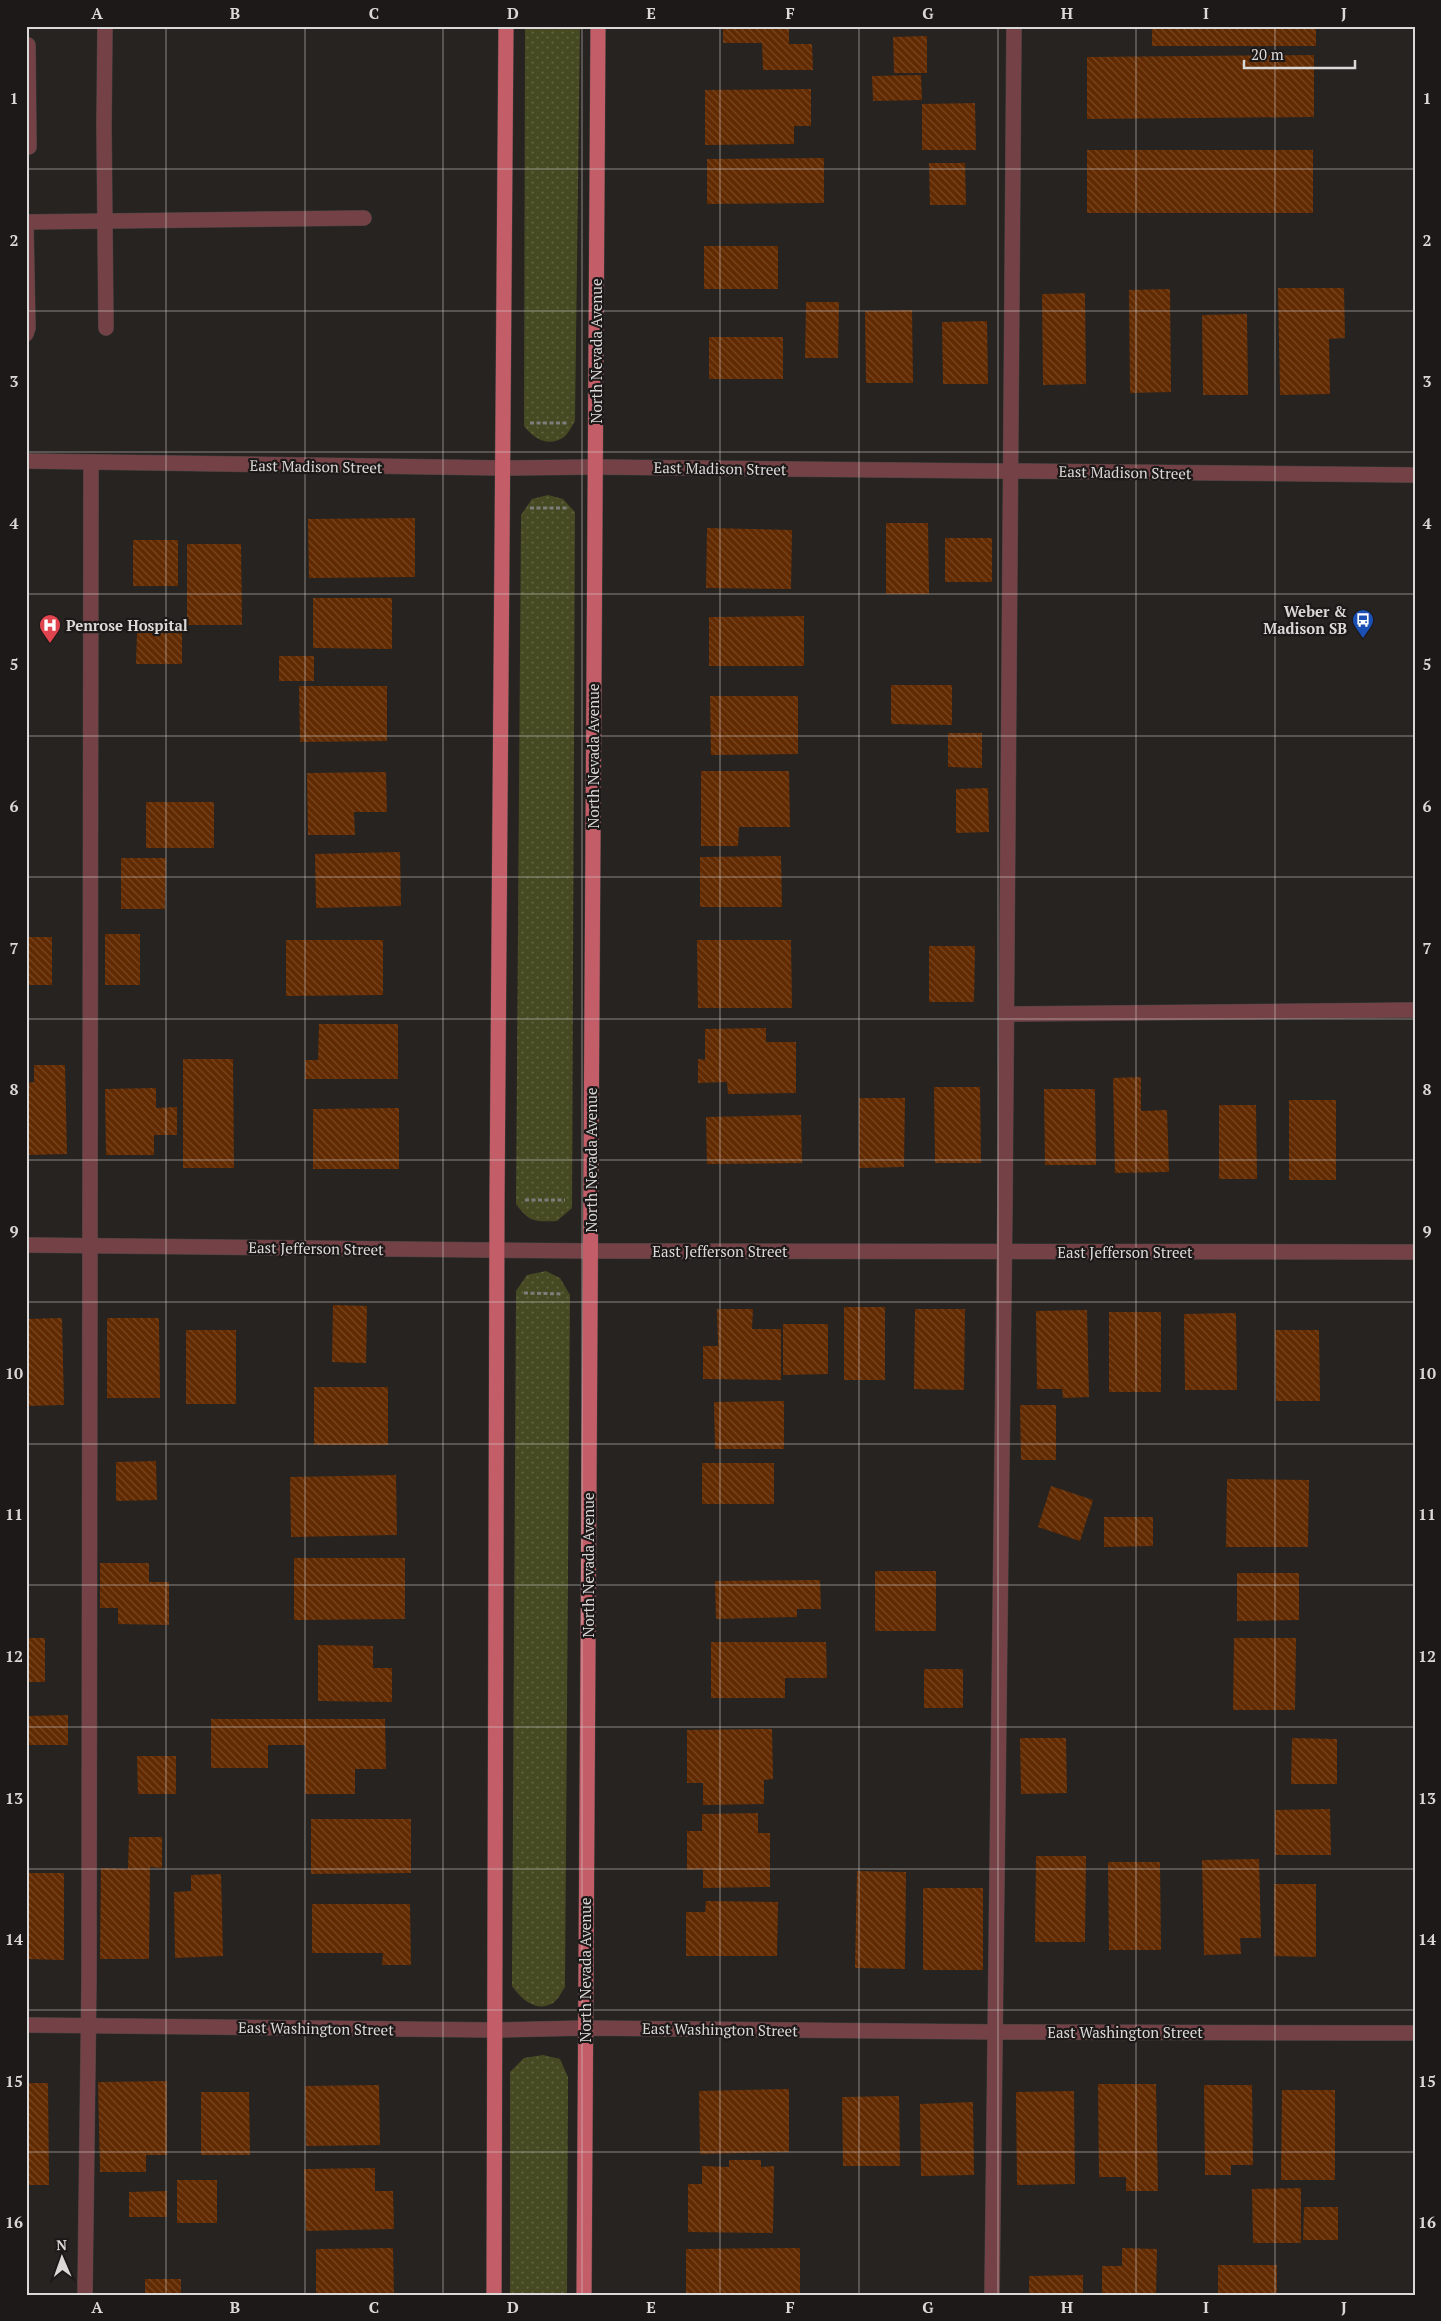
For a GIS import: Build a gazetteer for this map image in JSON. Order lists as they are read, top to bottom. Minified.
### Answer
{"streets":{"main road":["North Nevada Avenue"],"street":["East Madison Street","East Jefferson Street","East Washington Street"]},"crossings":[["North Nevada Avenue","East Madison Street"],["North Nevada Avenue","East Jefferson Street"],["North Nevada Avenue","East Washington Street"]],"places":{"bus stop":["Weber & Madison SB"],"hospital":["Penrose Hospital"]},"scale_bar":"20 m","north":"top","grid":{"columns":["A","B","C","D","E","F","G","H","I","J"],"rows":["1","2","3","4","5","6","7","8","9","10","11","12","13","14","15","16"]}}
